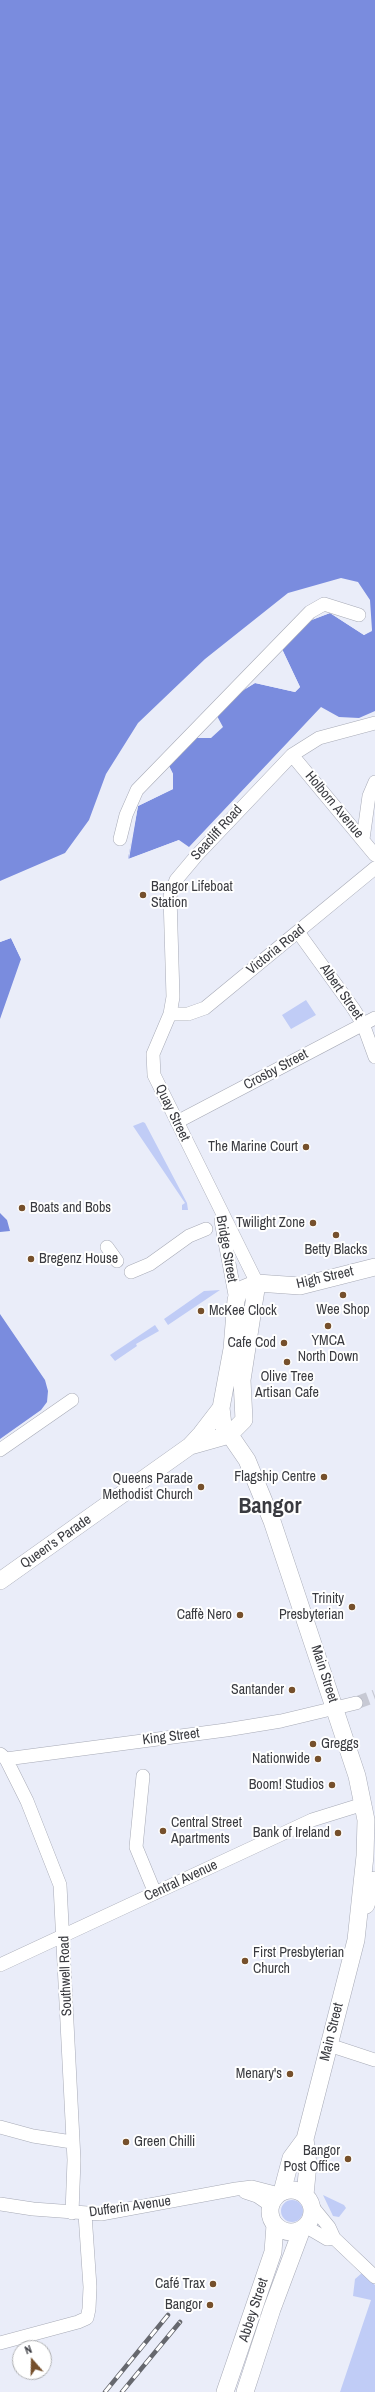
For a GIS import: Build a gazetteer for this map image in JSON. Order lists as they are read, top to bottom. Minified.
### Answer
{"streets":{"main road":["Bridge Street","High Street","Queen's Parade","Main Street","Abbey Street"],"street":["Holborn Avenue","Seacliff Road","Victoria Road","Albert Street","Crosby Street","Quay Street","King Street","Central Avenue","Southwell Road","Dufferin Avenue"]},"crossings":[["Holborn Avenue","Seacliff Road"],["Seacliff Road","Victoria Road"],["Seacliff Road","Quay Street"],["Victoria Road","Albert Street"],["Victoria Road","Quay Street"],["Albert Street","Crosby Street"],["Crosby Street","Quay Street"],["Quay Street","Bridge Street"],["Bridge Street","High Street"],["Bridge Street","Queen's Parade"],["Bridge Street","Main Street"],["Main Street","King Street"],["Main Street","Central Avenue"],["Main Street","Dufferin Avenue"],["Main Street","Abbey Street"],["King Street","Southwell Road"],["Central Avenue","Southwell Road"],["Southwell Road","Dufferin Avenue"],["Dufferin Avenue","Abbey Street"]],"districts":["Bangor"],"places":["Bangor Lifeboat Station","The Marine Court","Boats and Bobs","Twilight Zone","Betty Blacks","Bregenz House","Wee Shop","McKee Clock","YMCA North Down","Cafe Cod","Olive Tree Artisan Cafe","Flagship Centre","Queens Parade Methodist Church","Trinity Presbyterian","Caffè Nero","Santander","Greggs","Nationwide","Boom! Studios","Central Street Apartments","Bank of Ireland","First Presbyterian Church","Menary's","Green Chilli","Bangor Post Office","Café Trax","Bangor"],"north":"top"}
